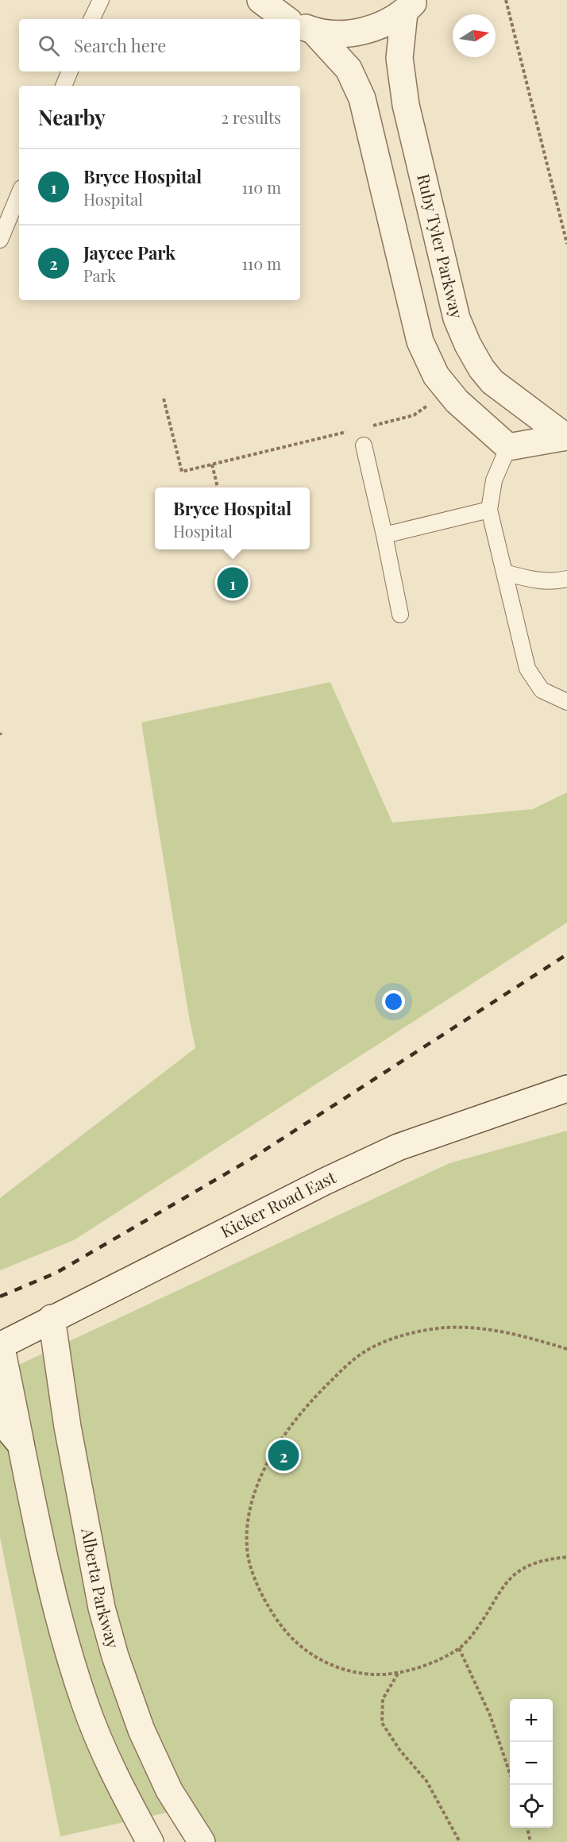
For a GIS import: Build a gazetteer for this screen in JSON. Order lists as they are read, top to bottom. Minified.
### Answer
{"streets":{"street":["Ruby Tyler Parkway","Kicker Road East","Alberta Parkway"]},"crossings":[["Kicker Road East","Alberta Parkway"]],"north":"right","page":{"search":"Search here","heading":["Nearby","2 results"],"list":[{"mark":"1","name":"Bryce Hospital","note":"Hospital","value":"110 m"},{"mark":"2","name":"Jaycee Park","note":"Park","value":"110 m"}],"popup":["Bryce Hospital","Hospital"],"pins":["1","2"],"map_buttons":["+","−"]}}
